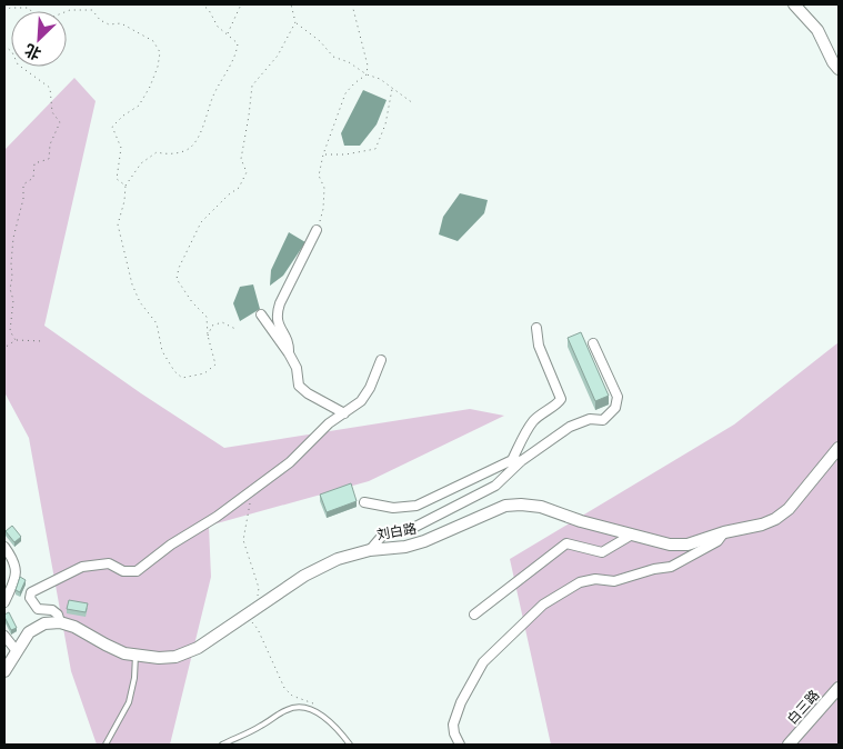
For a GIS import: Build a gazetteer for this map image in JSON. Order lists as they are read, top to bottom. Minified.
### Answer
{"streets":{"street":["刘白路","白三路"]},"north":"bottom left"}
